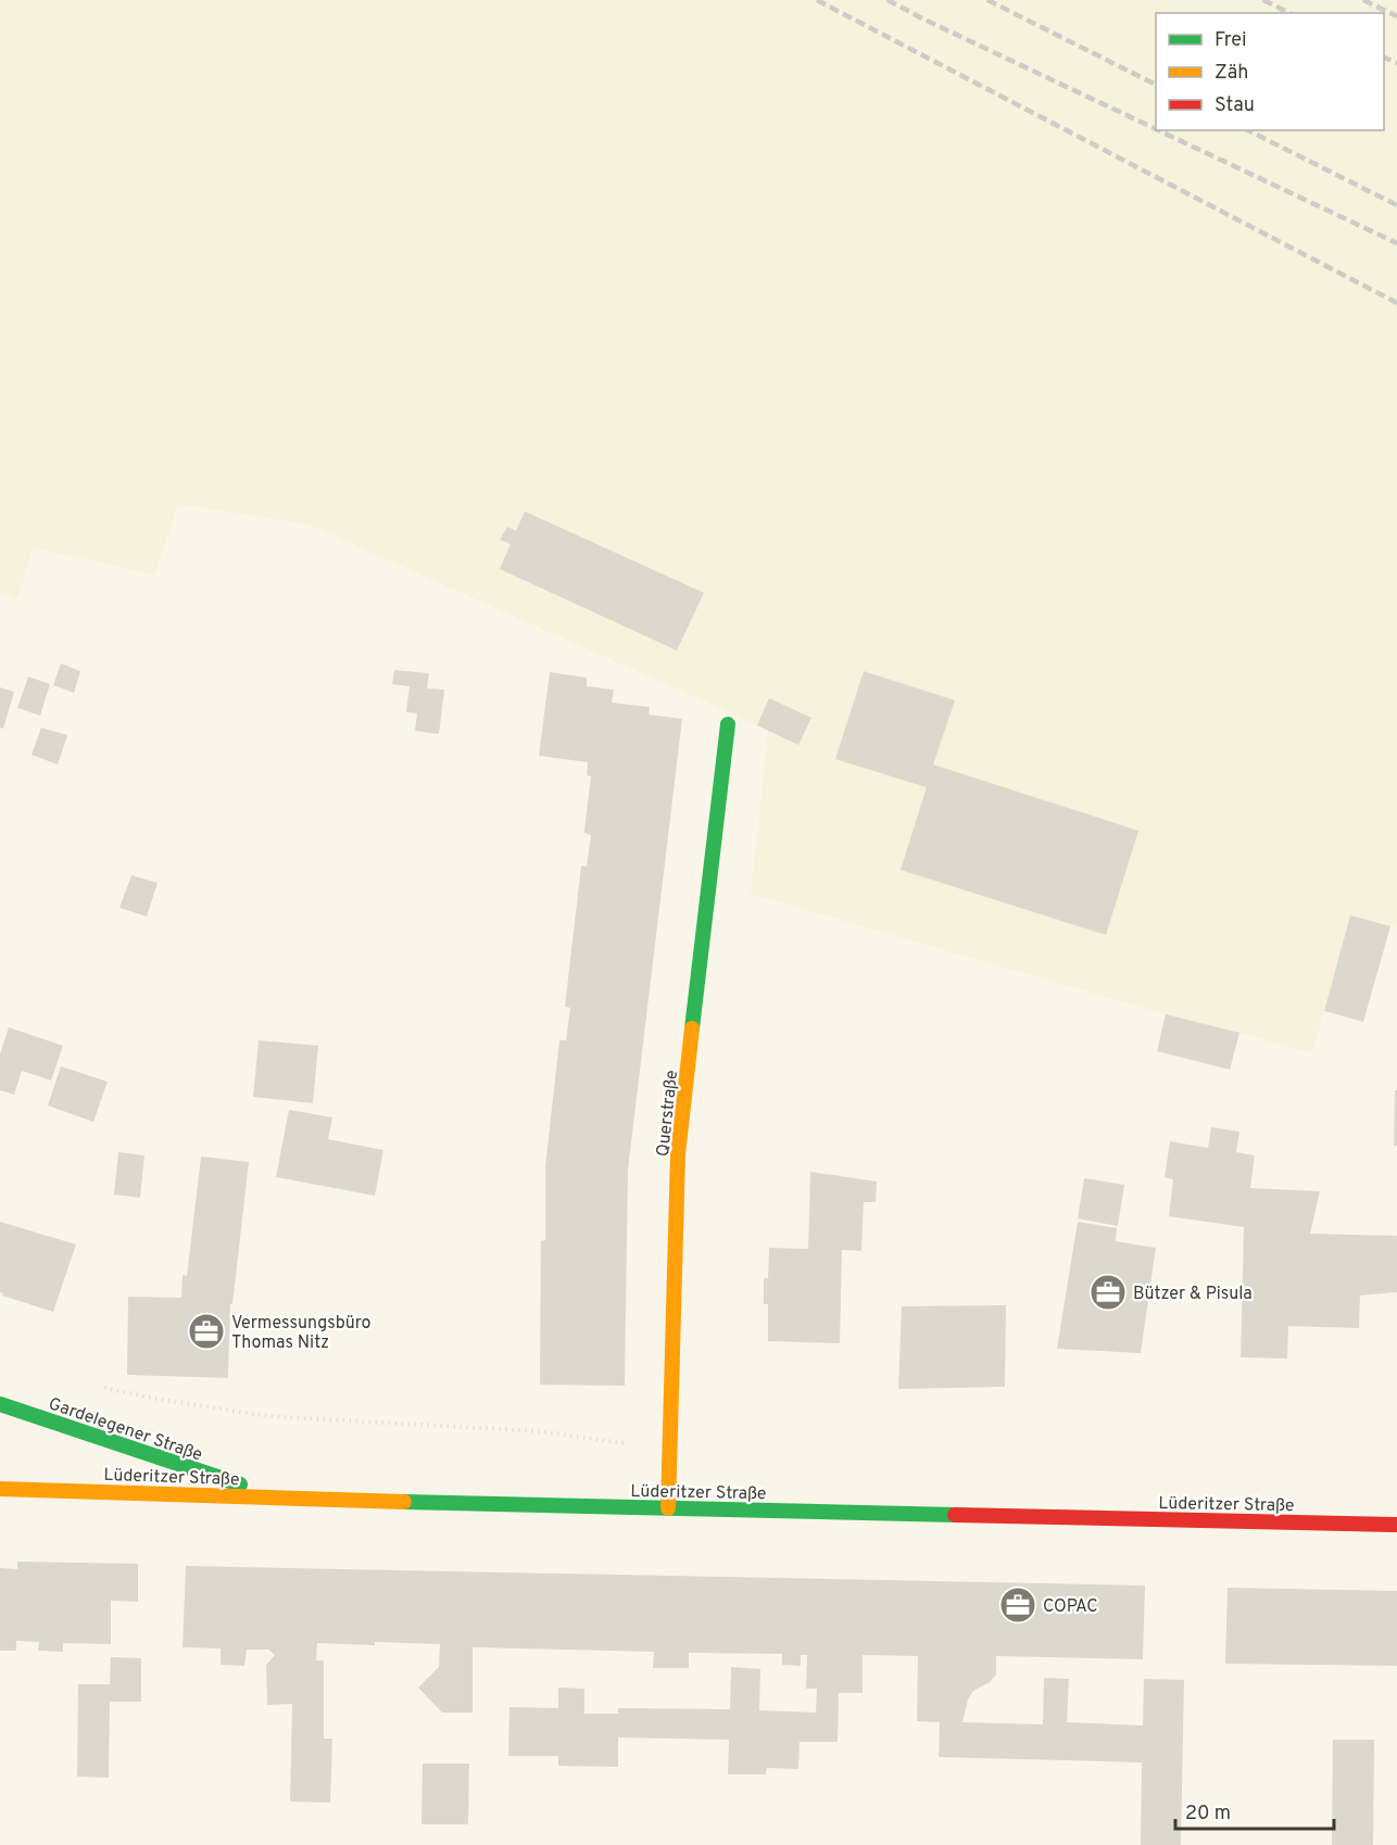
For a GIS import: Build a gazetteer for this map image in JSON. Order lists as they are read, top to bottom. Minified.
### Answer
{"streets":{"main road":["Querstraße","Gardelegener Straße","Lüderitzer Straße"]},"crossings":[["Querstraße","Lüderitzer Straße"],["Gardelegener Straße","Lüderitzer Straße"]],"places":{"office":["Bützer & Pisula","Vermessungsbüro Thomas Nitz","COPAC"]},"legend":["Frei","Zäh","Stau"],"scale_bar":"20 m"}
